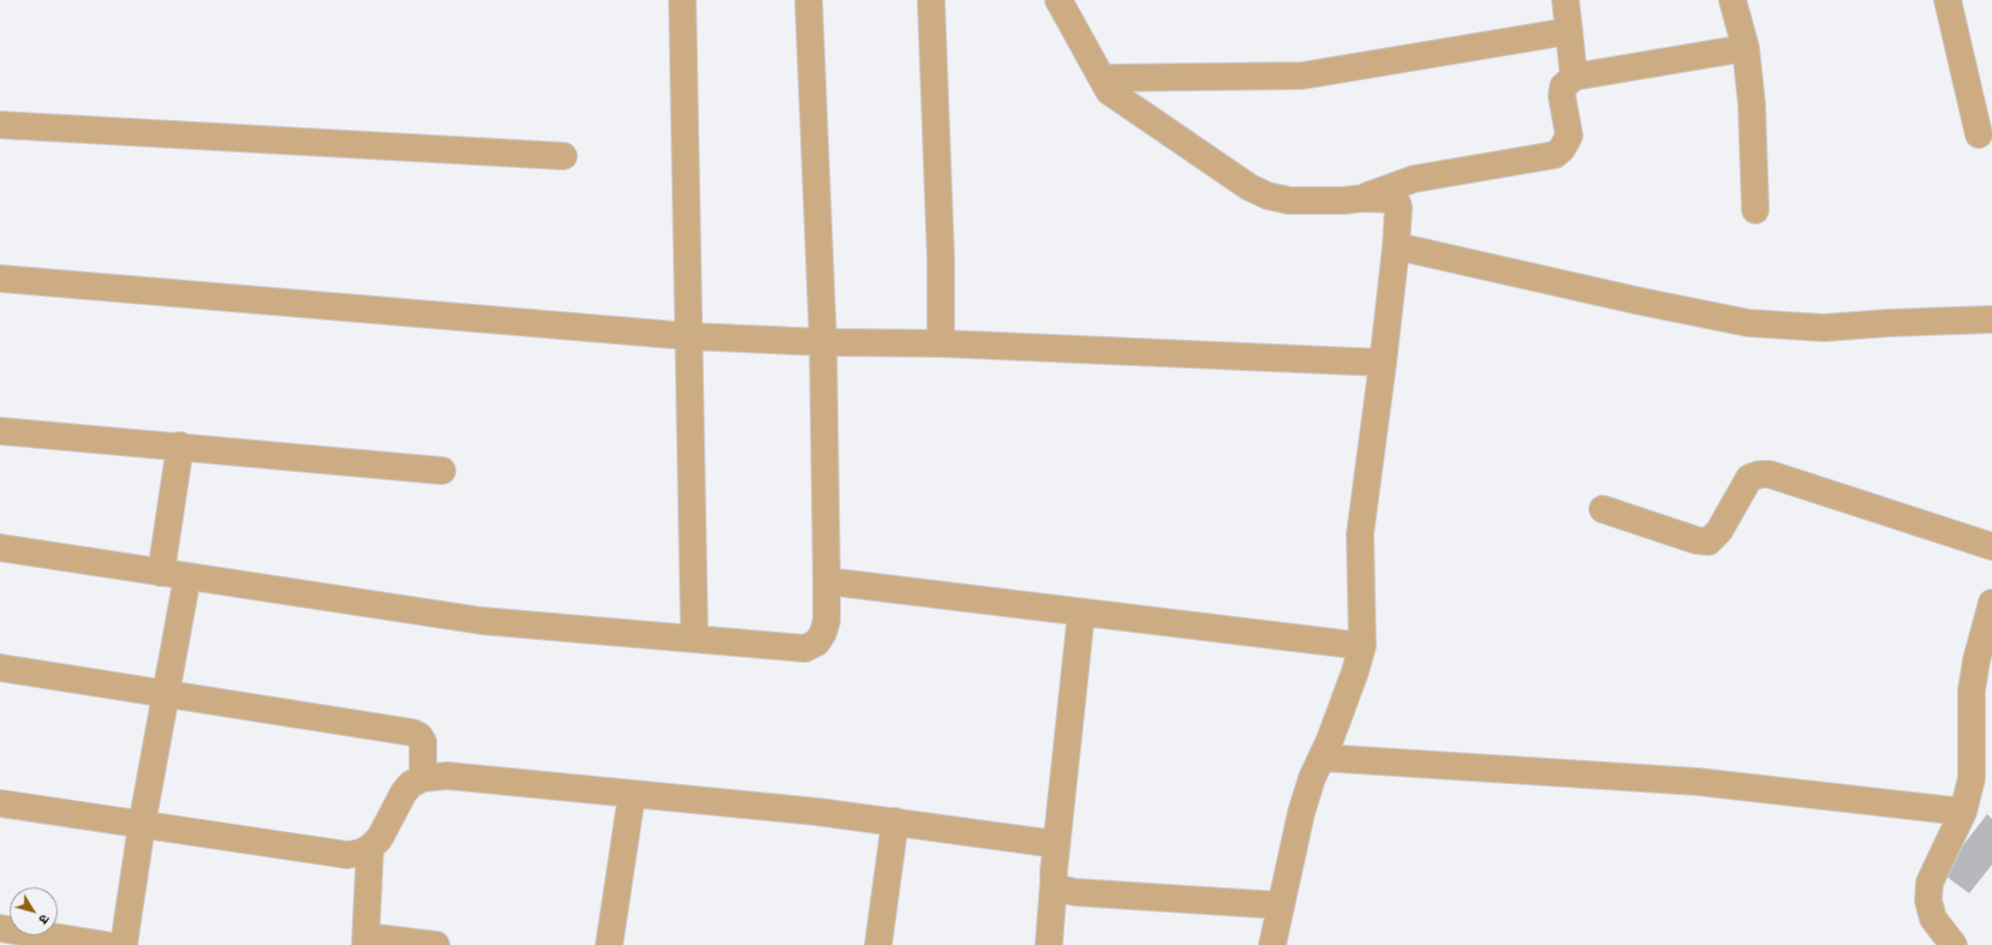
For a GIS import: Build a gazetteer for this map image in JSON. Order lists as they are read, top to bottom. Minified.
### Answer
{"north":"bottom right"}
